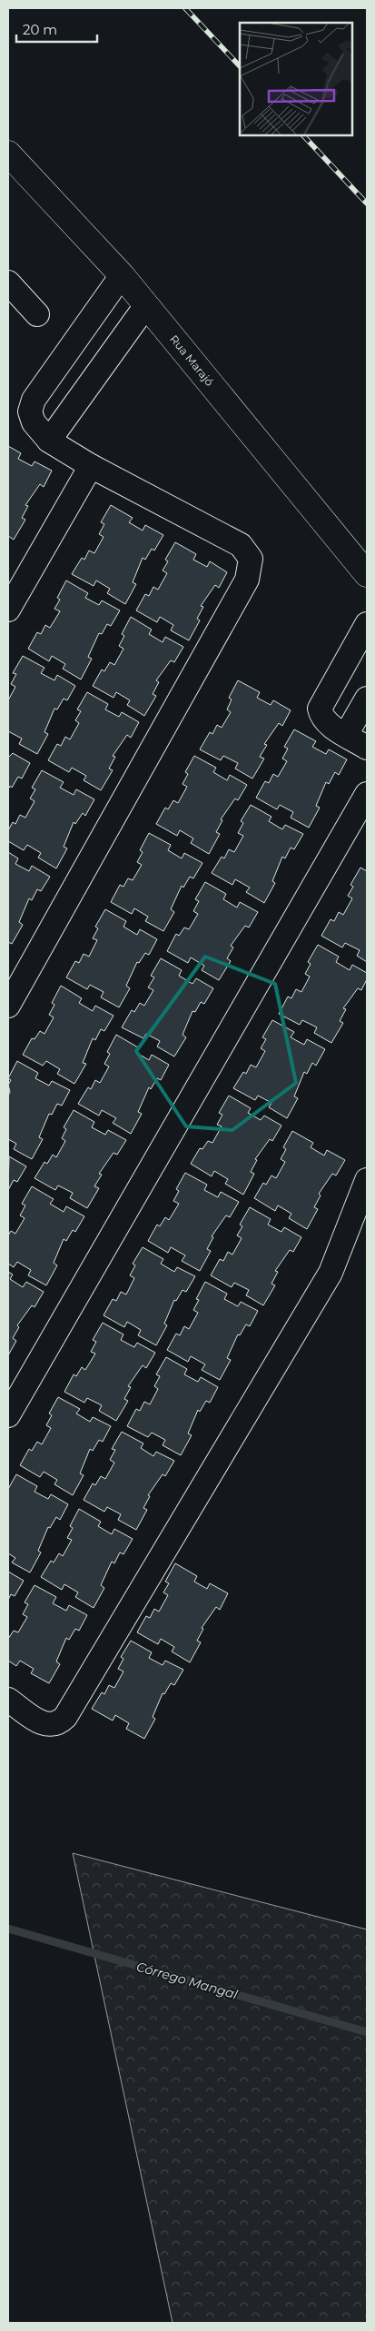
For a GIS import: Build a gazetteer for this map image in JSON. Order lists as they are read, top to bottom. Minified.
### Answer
{"streets":{"street":["Rua Marajó"]},"water":["Córrego Mangal"],"scale_bar":"20 m"}
